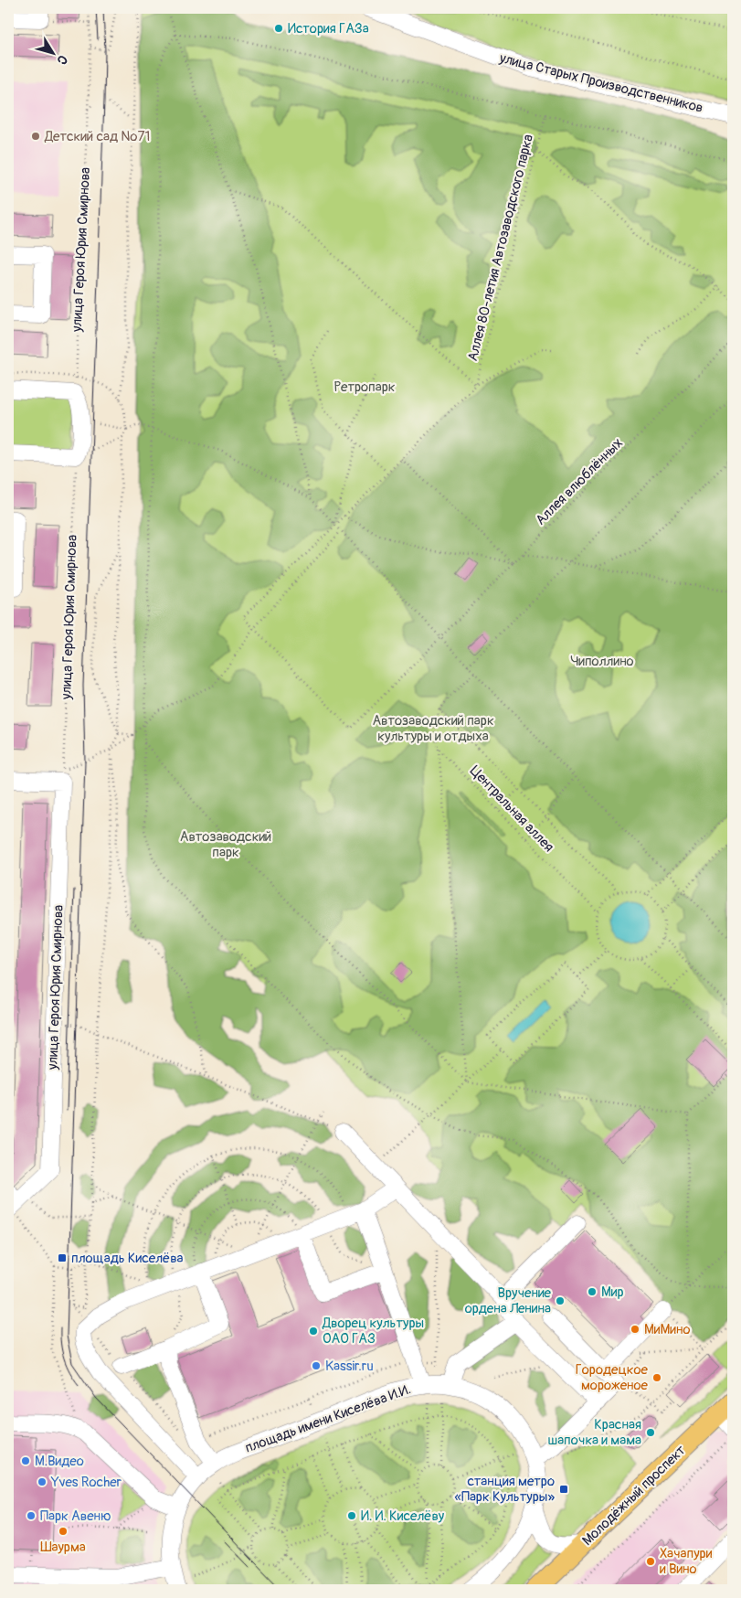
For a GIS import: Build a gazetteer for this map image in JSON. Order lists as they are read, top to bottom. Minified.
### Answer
{"streets":{"main road":["Молодёжный проспект"],"street":["улица Старых Производственников","улица Героя Юрия Смирнова","площадь имени Киселёва И.И."],"path":["Аллея 80-летия Автозаводского парка","Аллея влюблённых","Центральная аллея"]},"parks":["Ретропарк","Чиполлино","Автозаводский парк культуры и отдыха","Автозаводский парк"],"places":{"other":["История ГАЗа","Детский сад №71","Мир","Вручение ордена Ленина","МиМино","Дворец культуры ОАО ГАЗ","Kassir.ru","Городецкое мороженое","Красная шапочка и мама","М.Видео","Yves Rocher","Парк Авеню","И. И. Киселёву","Шаурма","Хачапури и Вино"],"transit":["площадь Киселёва","станция метро «Парк Культуры»"]},"north":"bottom right"}
